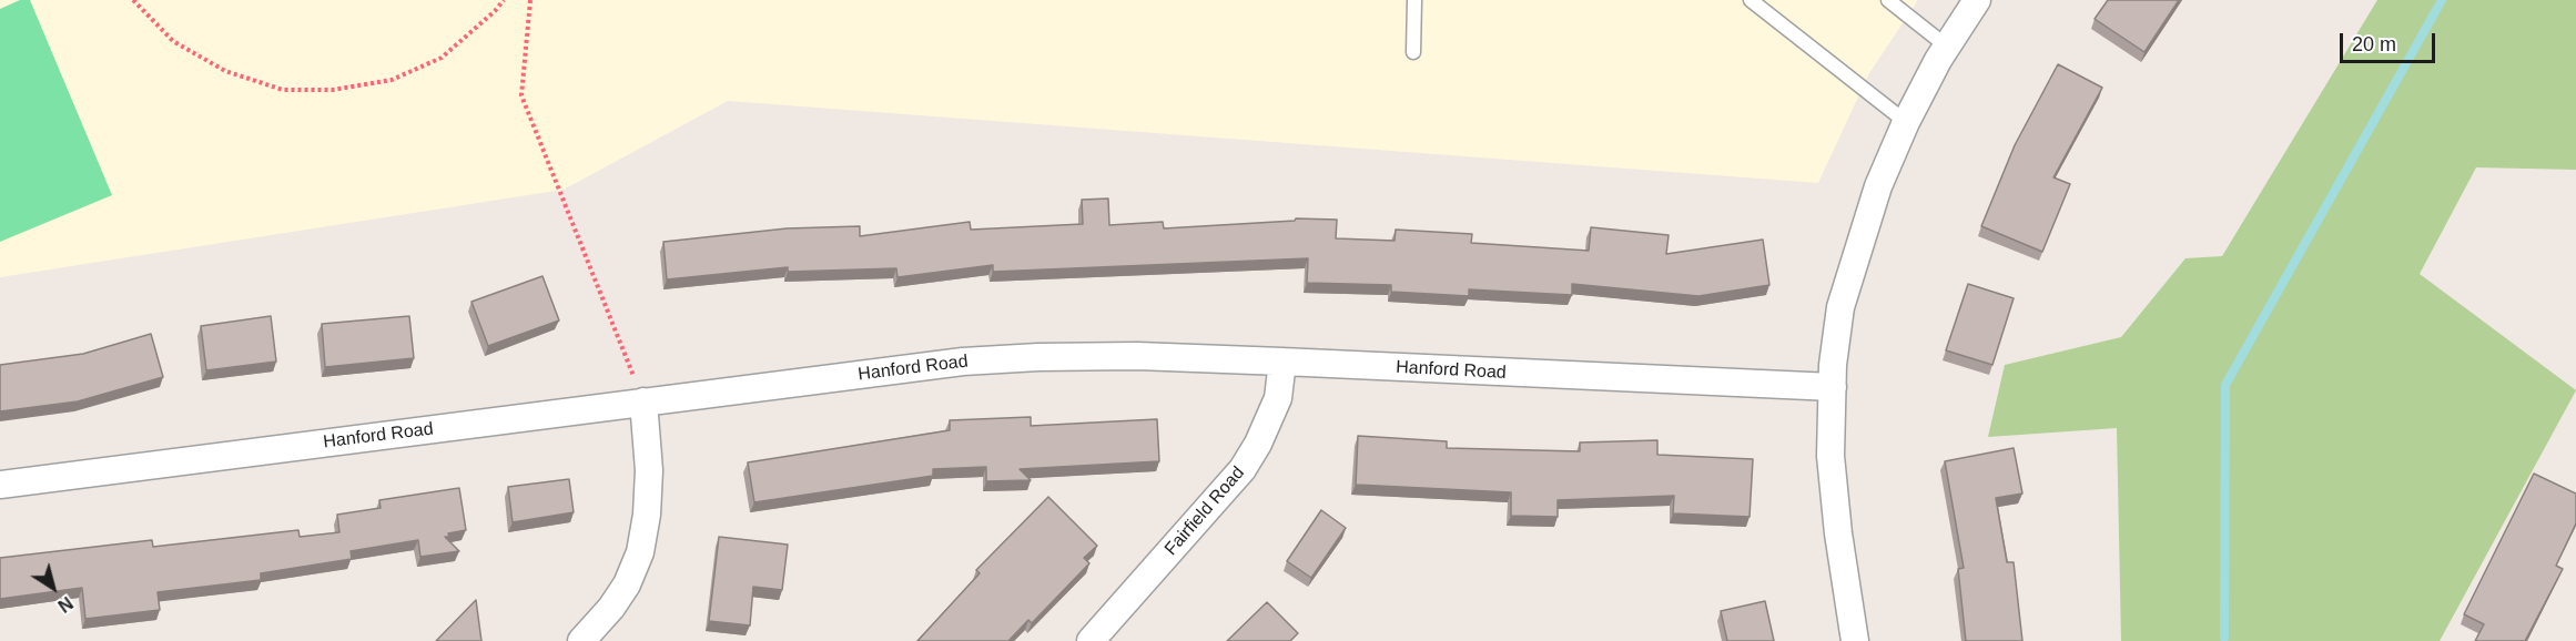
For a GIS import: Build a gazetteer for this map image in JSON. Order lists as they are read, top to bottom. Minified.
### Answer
{"streets":{"street":["Hanford Road","Fairfield Road"]},"crossings":[["Hanford Road","Fairfield Road"]],"scale_bar":"20 m","north":"bottom right"}
